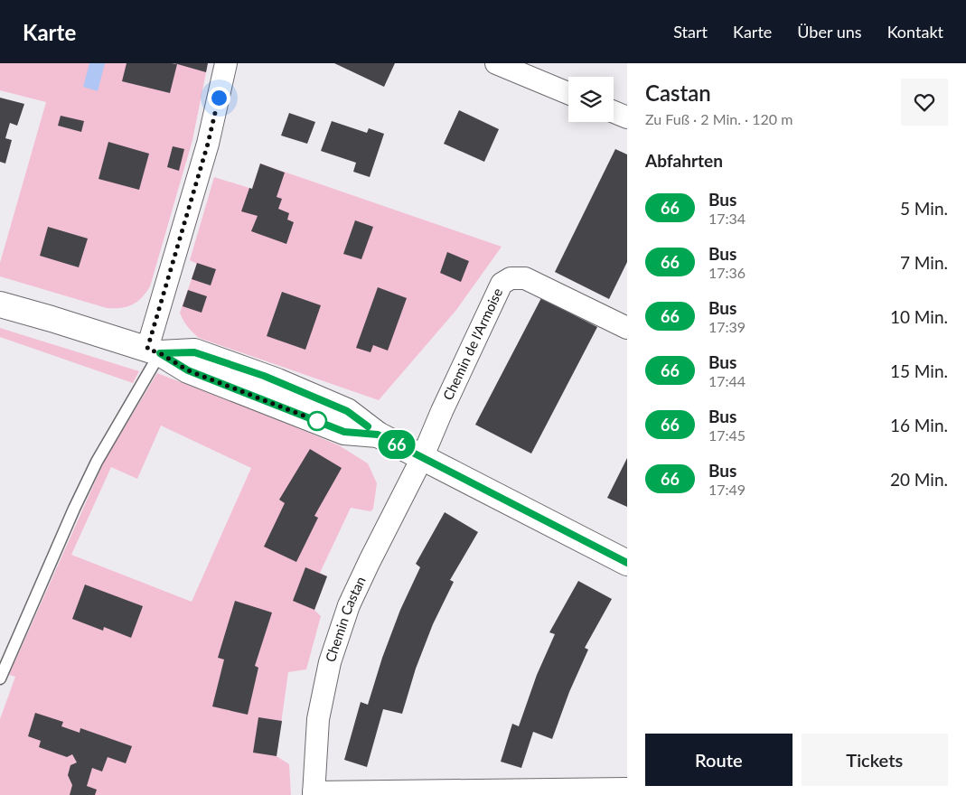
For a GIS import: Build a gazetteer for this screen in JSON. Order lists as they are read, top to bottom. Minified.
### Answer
{"streets":{"street":["Chemin de l'Armoise","Chemin Castan"]},"crossings":[["Chemin de l'Armoise","Chemin Castan"]],"lines":["bus line 66"],"page":{"header":"Karte","nav":["Start","Karte","Über uns","Kontakt"],"on_map":"66","heading":[["Castan","Zu Fuß · 2 Min. · 120 m"],"Abfahrten"],"list":[{"mark":"66","name":"Bus","note":"17:34","value":"5 Min."},{"mark":"66","name":"Bus","note":"17:36","value":"7 Min."},{"mark":"66","name":"Bus","note":"17:39","value":"10 Min."},{"mark":"66","name":"Bus","note":"17:44","value":"15 Min."},{"mark":"66","name":"Bus","note":"17:45","value":"16 Min."},{"mark":"66","name":"Bus","note":"17:49","value":"20 Min."}],"buttons":["Route","Tickets"]}}
